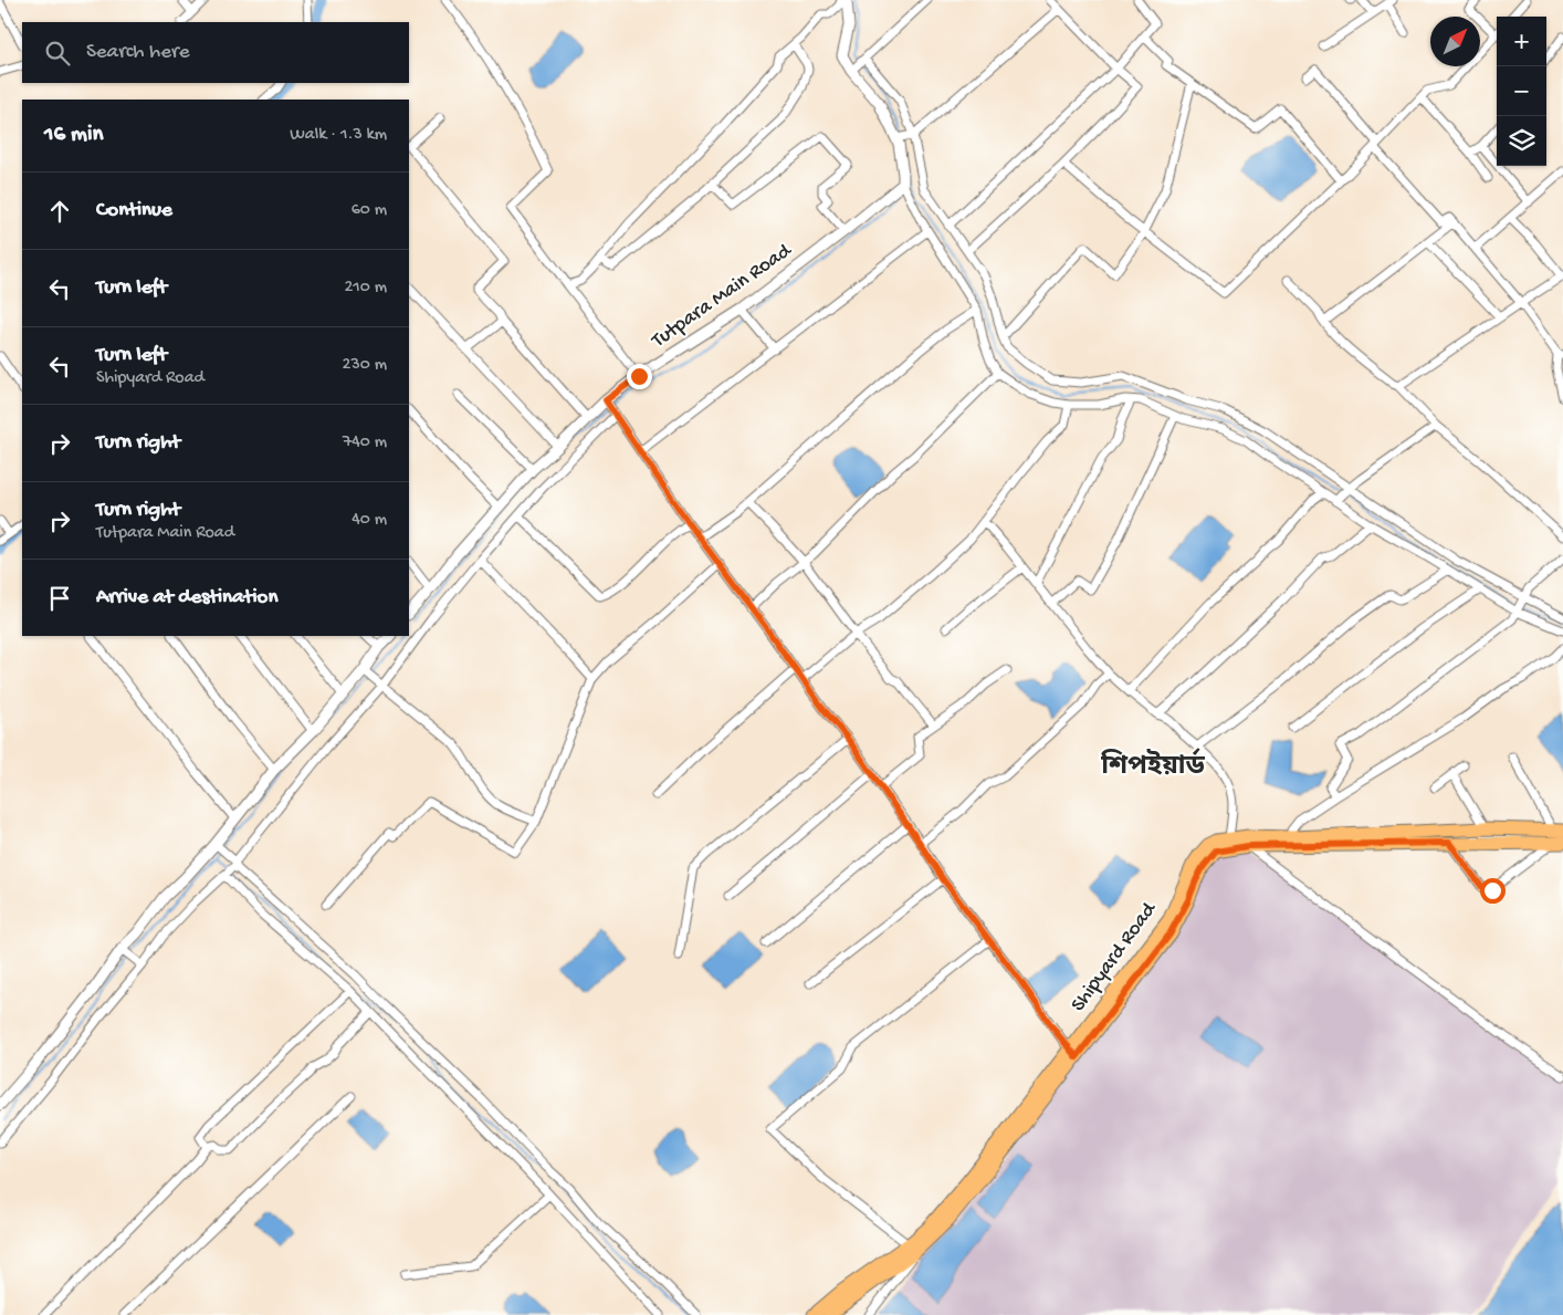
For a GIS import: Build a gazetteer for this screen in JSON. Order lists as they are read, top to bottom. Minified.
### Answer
{"streets":{"main road":["Shipyard Road"],"street":["Tutpara Main Road"]},"districts":["শিপইয়ার্ড"],"north":"top right","page":{"map_buttons":["+","−"],"search":"Search here","heading":["16 min","Walk · 1.3 km"],"list":[["Continue","60 m"],["Turn left","210 m"],["Turn left","Shipyard Road","230 m"],["Turn right","740 m"],["Turn right","Tutpara Main Road","40 m"],"Arrive at destination"]}}
